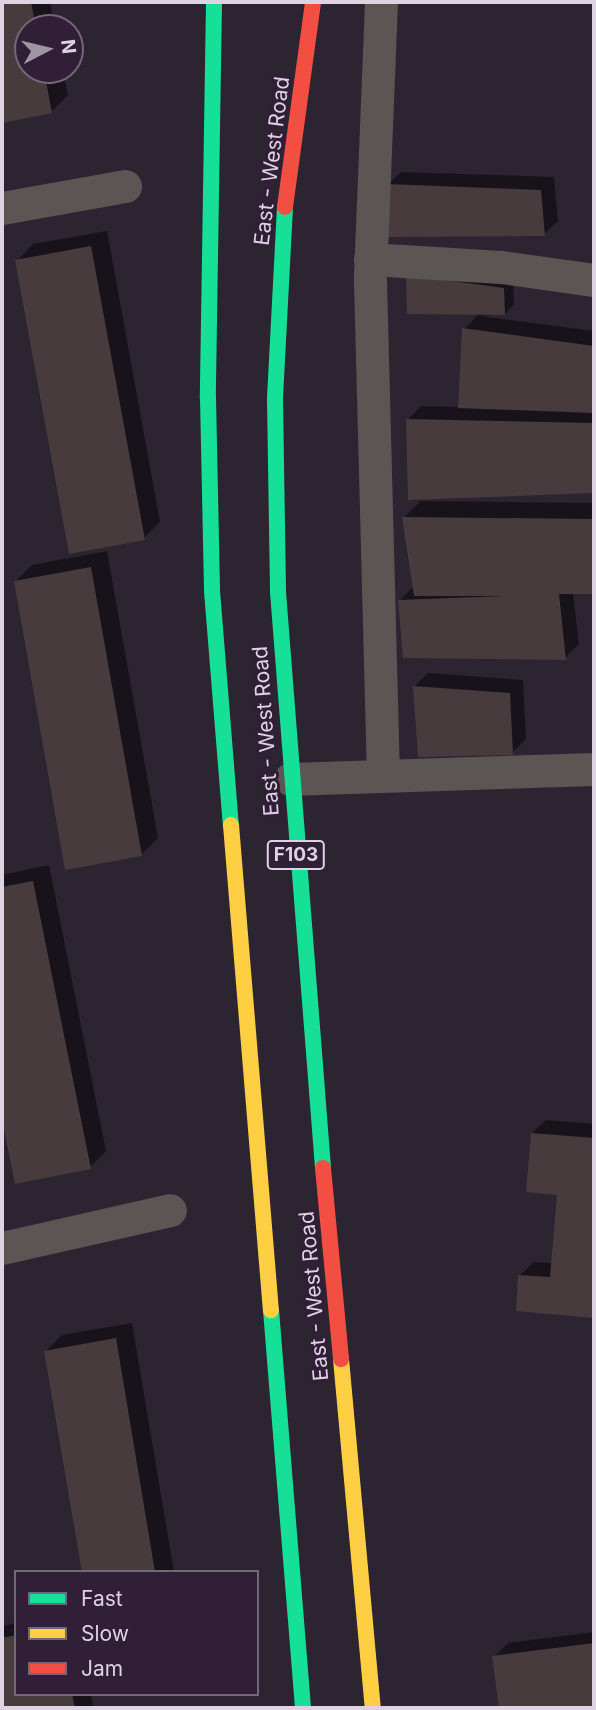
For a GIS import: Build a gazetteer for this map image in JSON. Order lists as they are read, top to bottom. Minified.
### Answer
{"streets":{"main road":["East - West Road","F103"]},"legend":["Fast","Slow","Jam"],"north":"right"}
